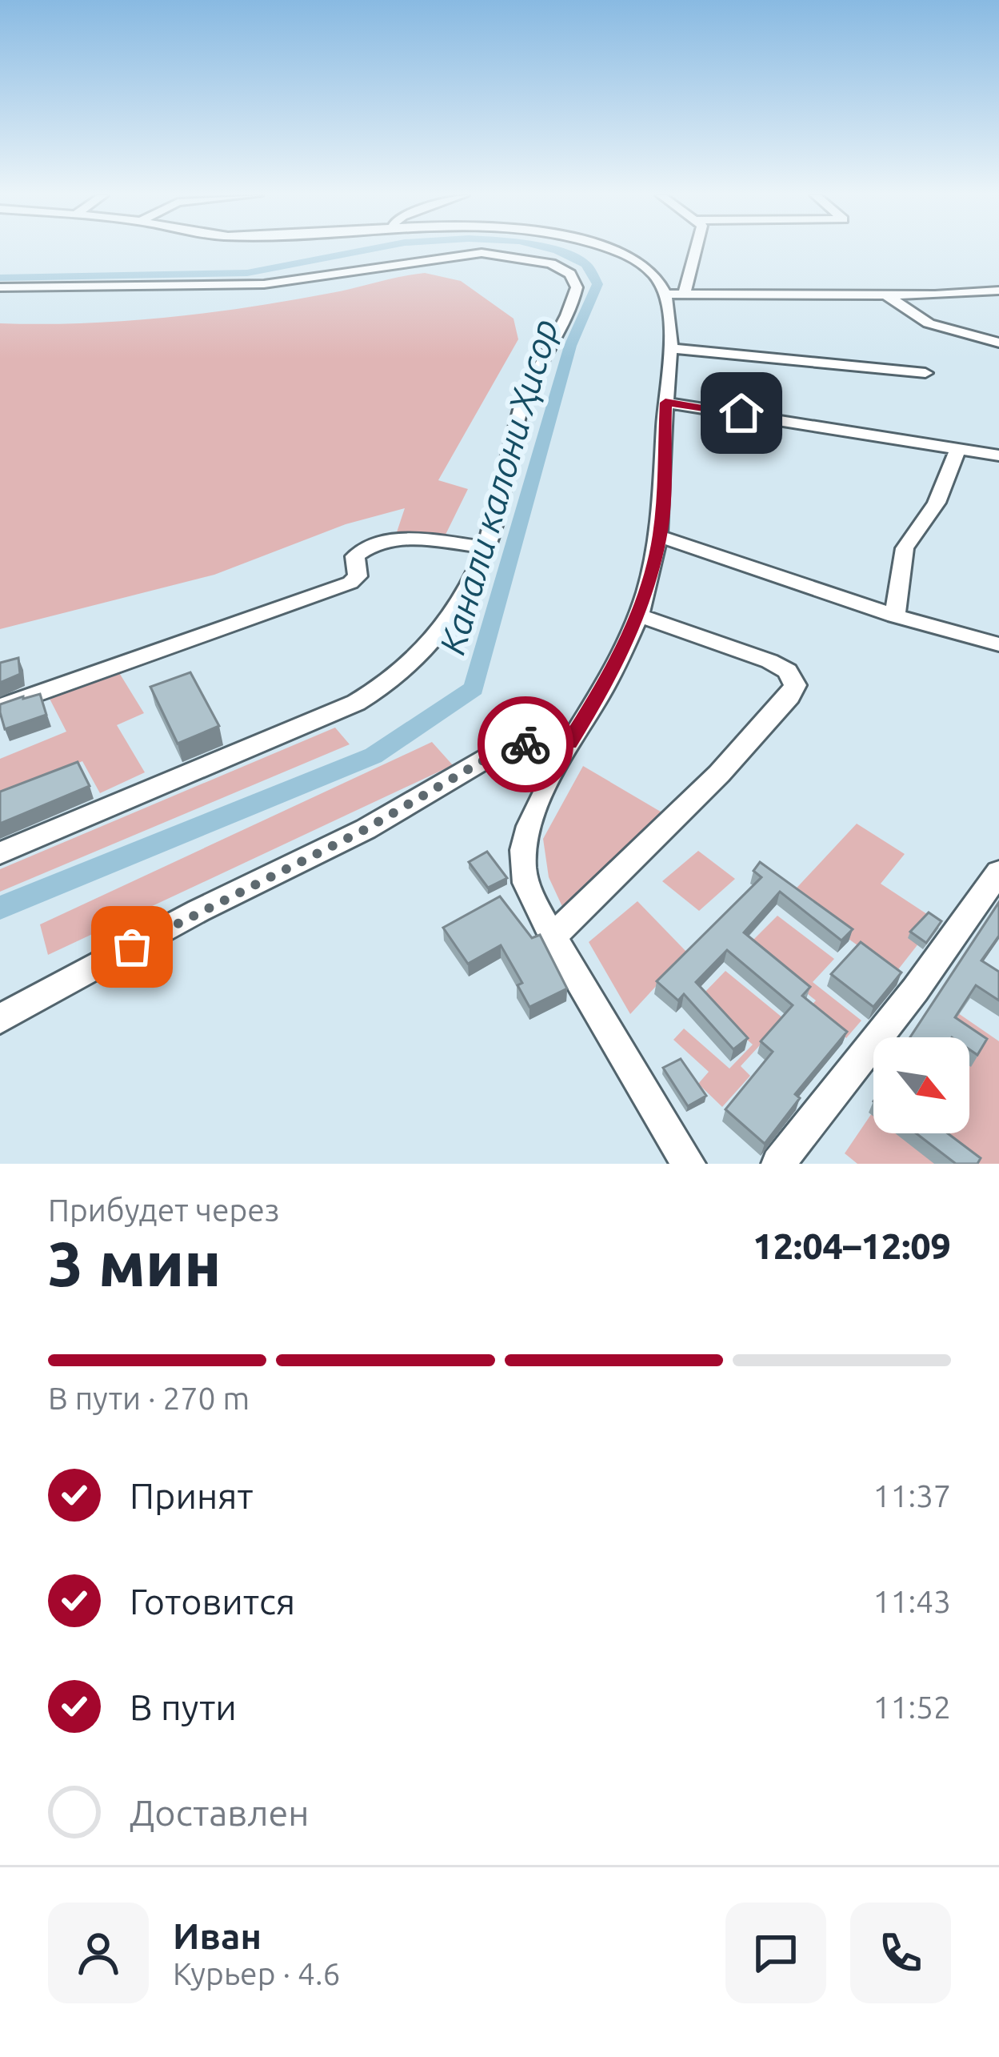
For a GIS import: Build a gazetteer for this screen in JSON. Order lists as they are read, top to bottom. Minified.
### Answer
{"water":["Канали калони Ҳисор"],"north":"bottom right","page":{"heading":["3 мин","Прибудет через","12:04–12:09"],"panel":["Иван","Курьер · 4.6"],"bar":"В пути · 270 m","list":[["Принят","11:37"],["Готовится","11:43"],["В пути","11:52"],"Доставлен"]}}
